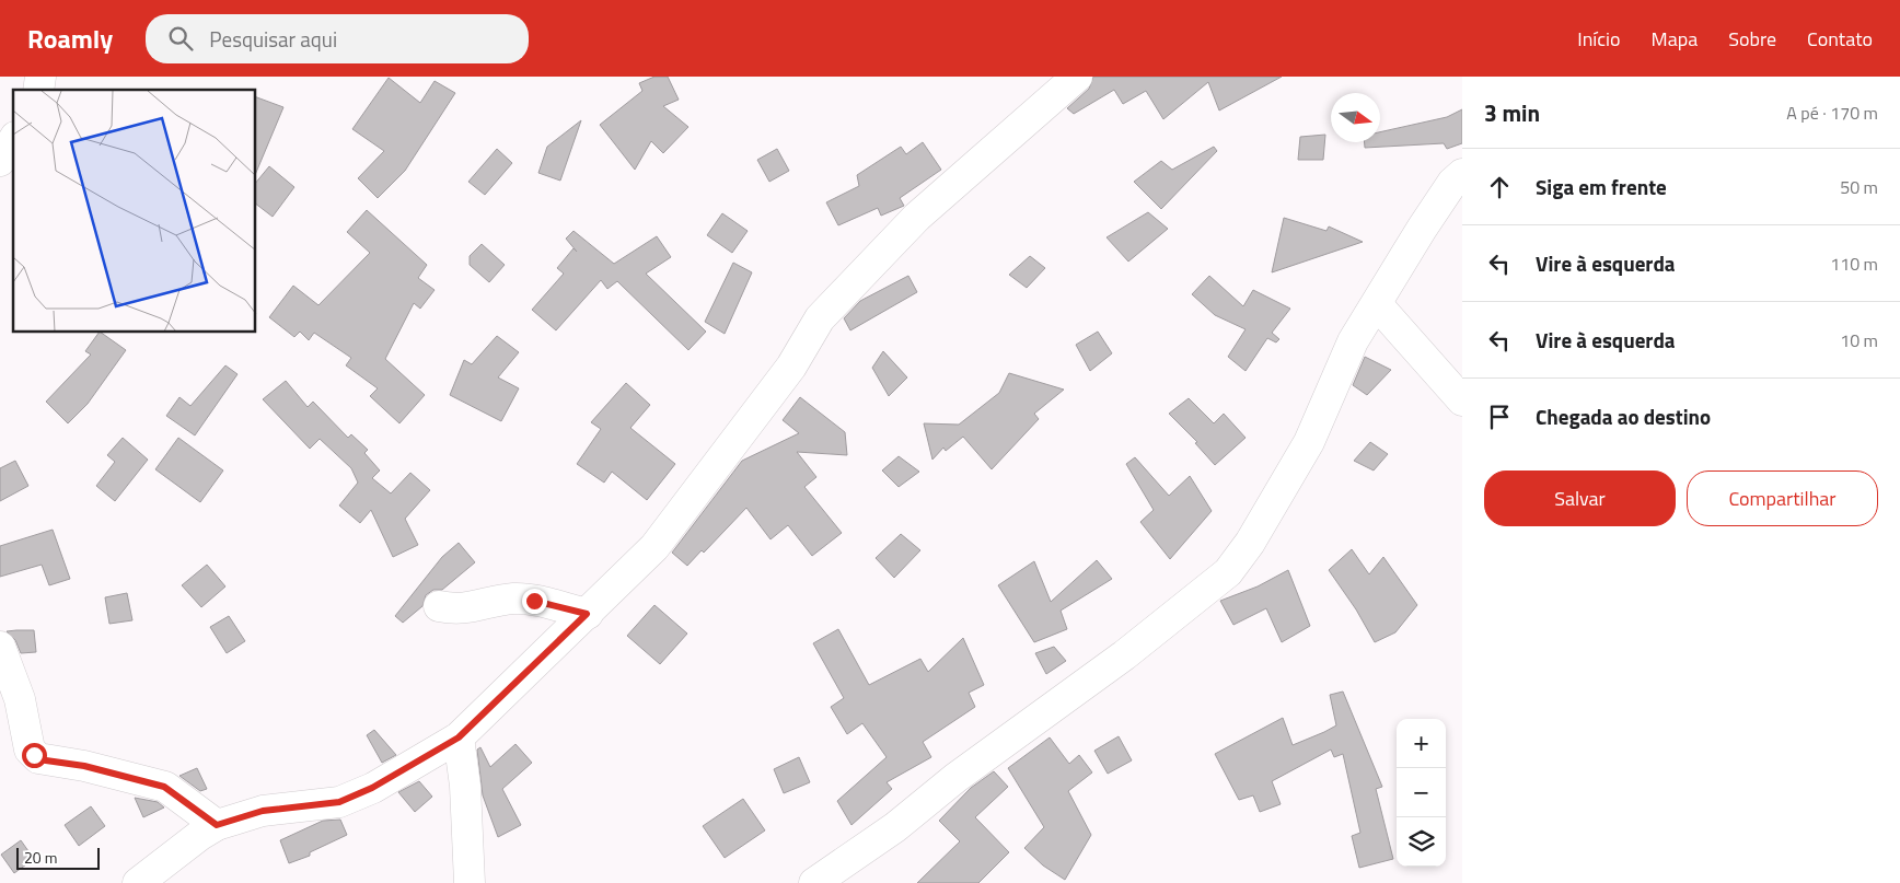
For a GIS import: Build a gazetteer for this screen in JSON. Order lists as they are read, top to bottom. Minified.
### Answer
{"scale_bar":"20 m","north":"right","page":{"header":"Roamly","search":"Pesquisar aqui","nav":["Início","Mapa","Sobre","Contato"],"heading":["3 min","A pé · 170 m"],"list":[["Siga em frente","50 m"],["Vire à esquerda","110 m"],["Vire à esquerda","10 m"],"Chegada ao destino"],"buttons":["Salvar","Compartilhar"],"map_buttons":["+","−"],"scale":"20 m"}}
